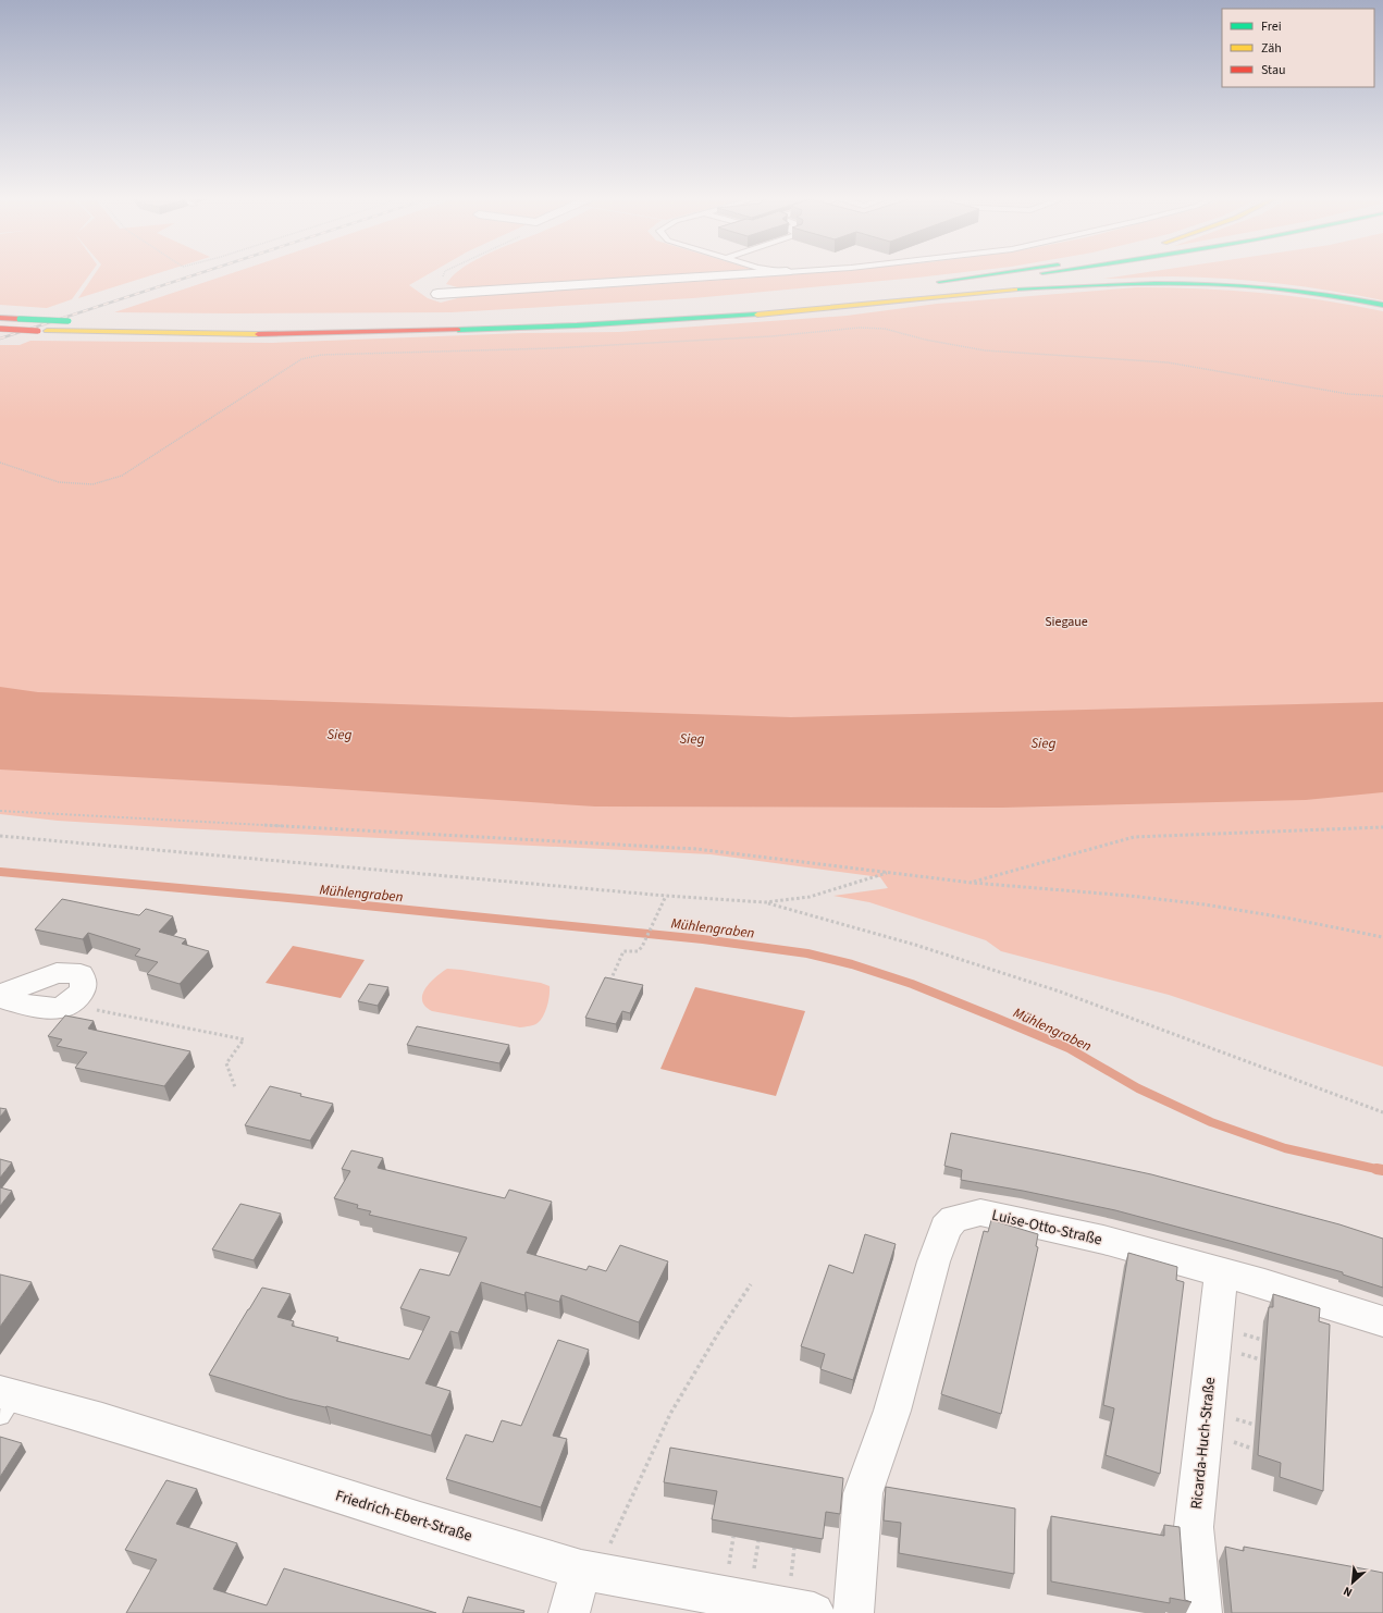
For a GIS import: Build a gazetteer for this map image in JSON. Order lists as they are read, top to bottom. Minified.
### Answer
{"streets":{"street":["Luise-Otto-Straße","Ricarda-Huch-Straße","Friedrich-Ebert-Straße"]},"crossings":[["Luise-Otto-Straße","Ricarda-Huch-Straße"]],"water":["Sieg","Mühlengraben"],"parks":["Siegaue"],"legend":["Frei","Zäh","Stau"],"north":"bottom left"}
